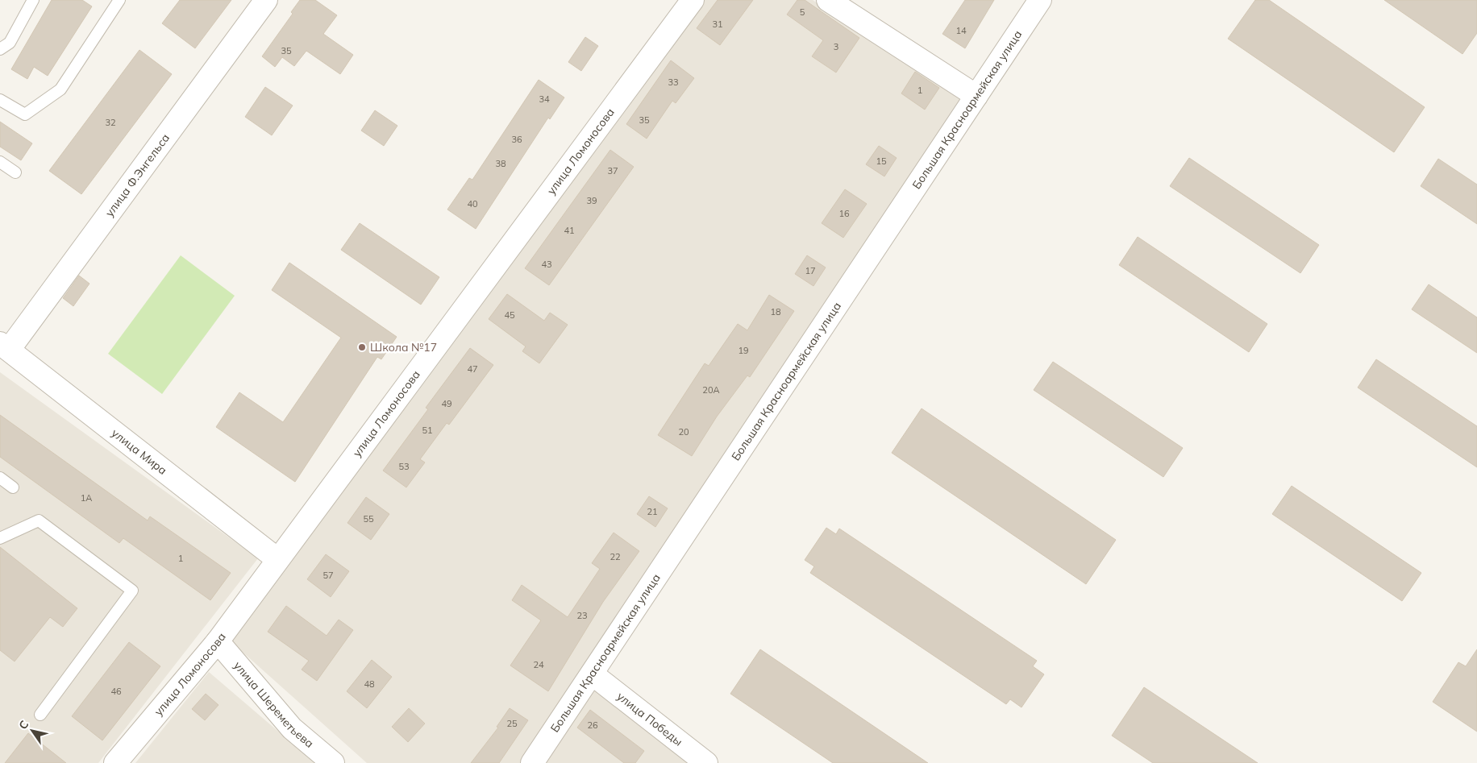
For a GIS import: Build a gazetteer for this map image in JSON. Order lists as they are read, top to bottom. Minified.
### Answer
{"streets":{"street":["Большая Красноармейская улица","улица Ломоносова","улица Ф.Энгельса","улица Мира","улица Шереметьева","улица Победы"]},"crossings":[["Большая Красноармейская улица","улица Победы"],["улица Ломоносова","улица Мира"],["улица Ломоносова","улица Шереметьева"],["улица Ф.Энгельса","улица Мира"]],"places":["Школа №17"],"house_numbers":["5","31","14","3","35","33","1","34","35","32","36","15","38","37","39","40","16","41","43","17","18","45","19","47","20А","49","51","20","53","1А","21","55","22","1","57","23","24","48","46","25","26"],"north":"top left"}
